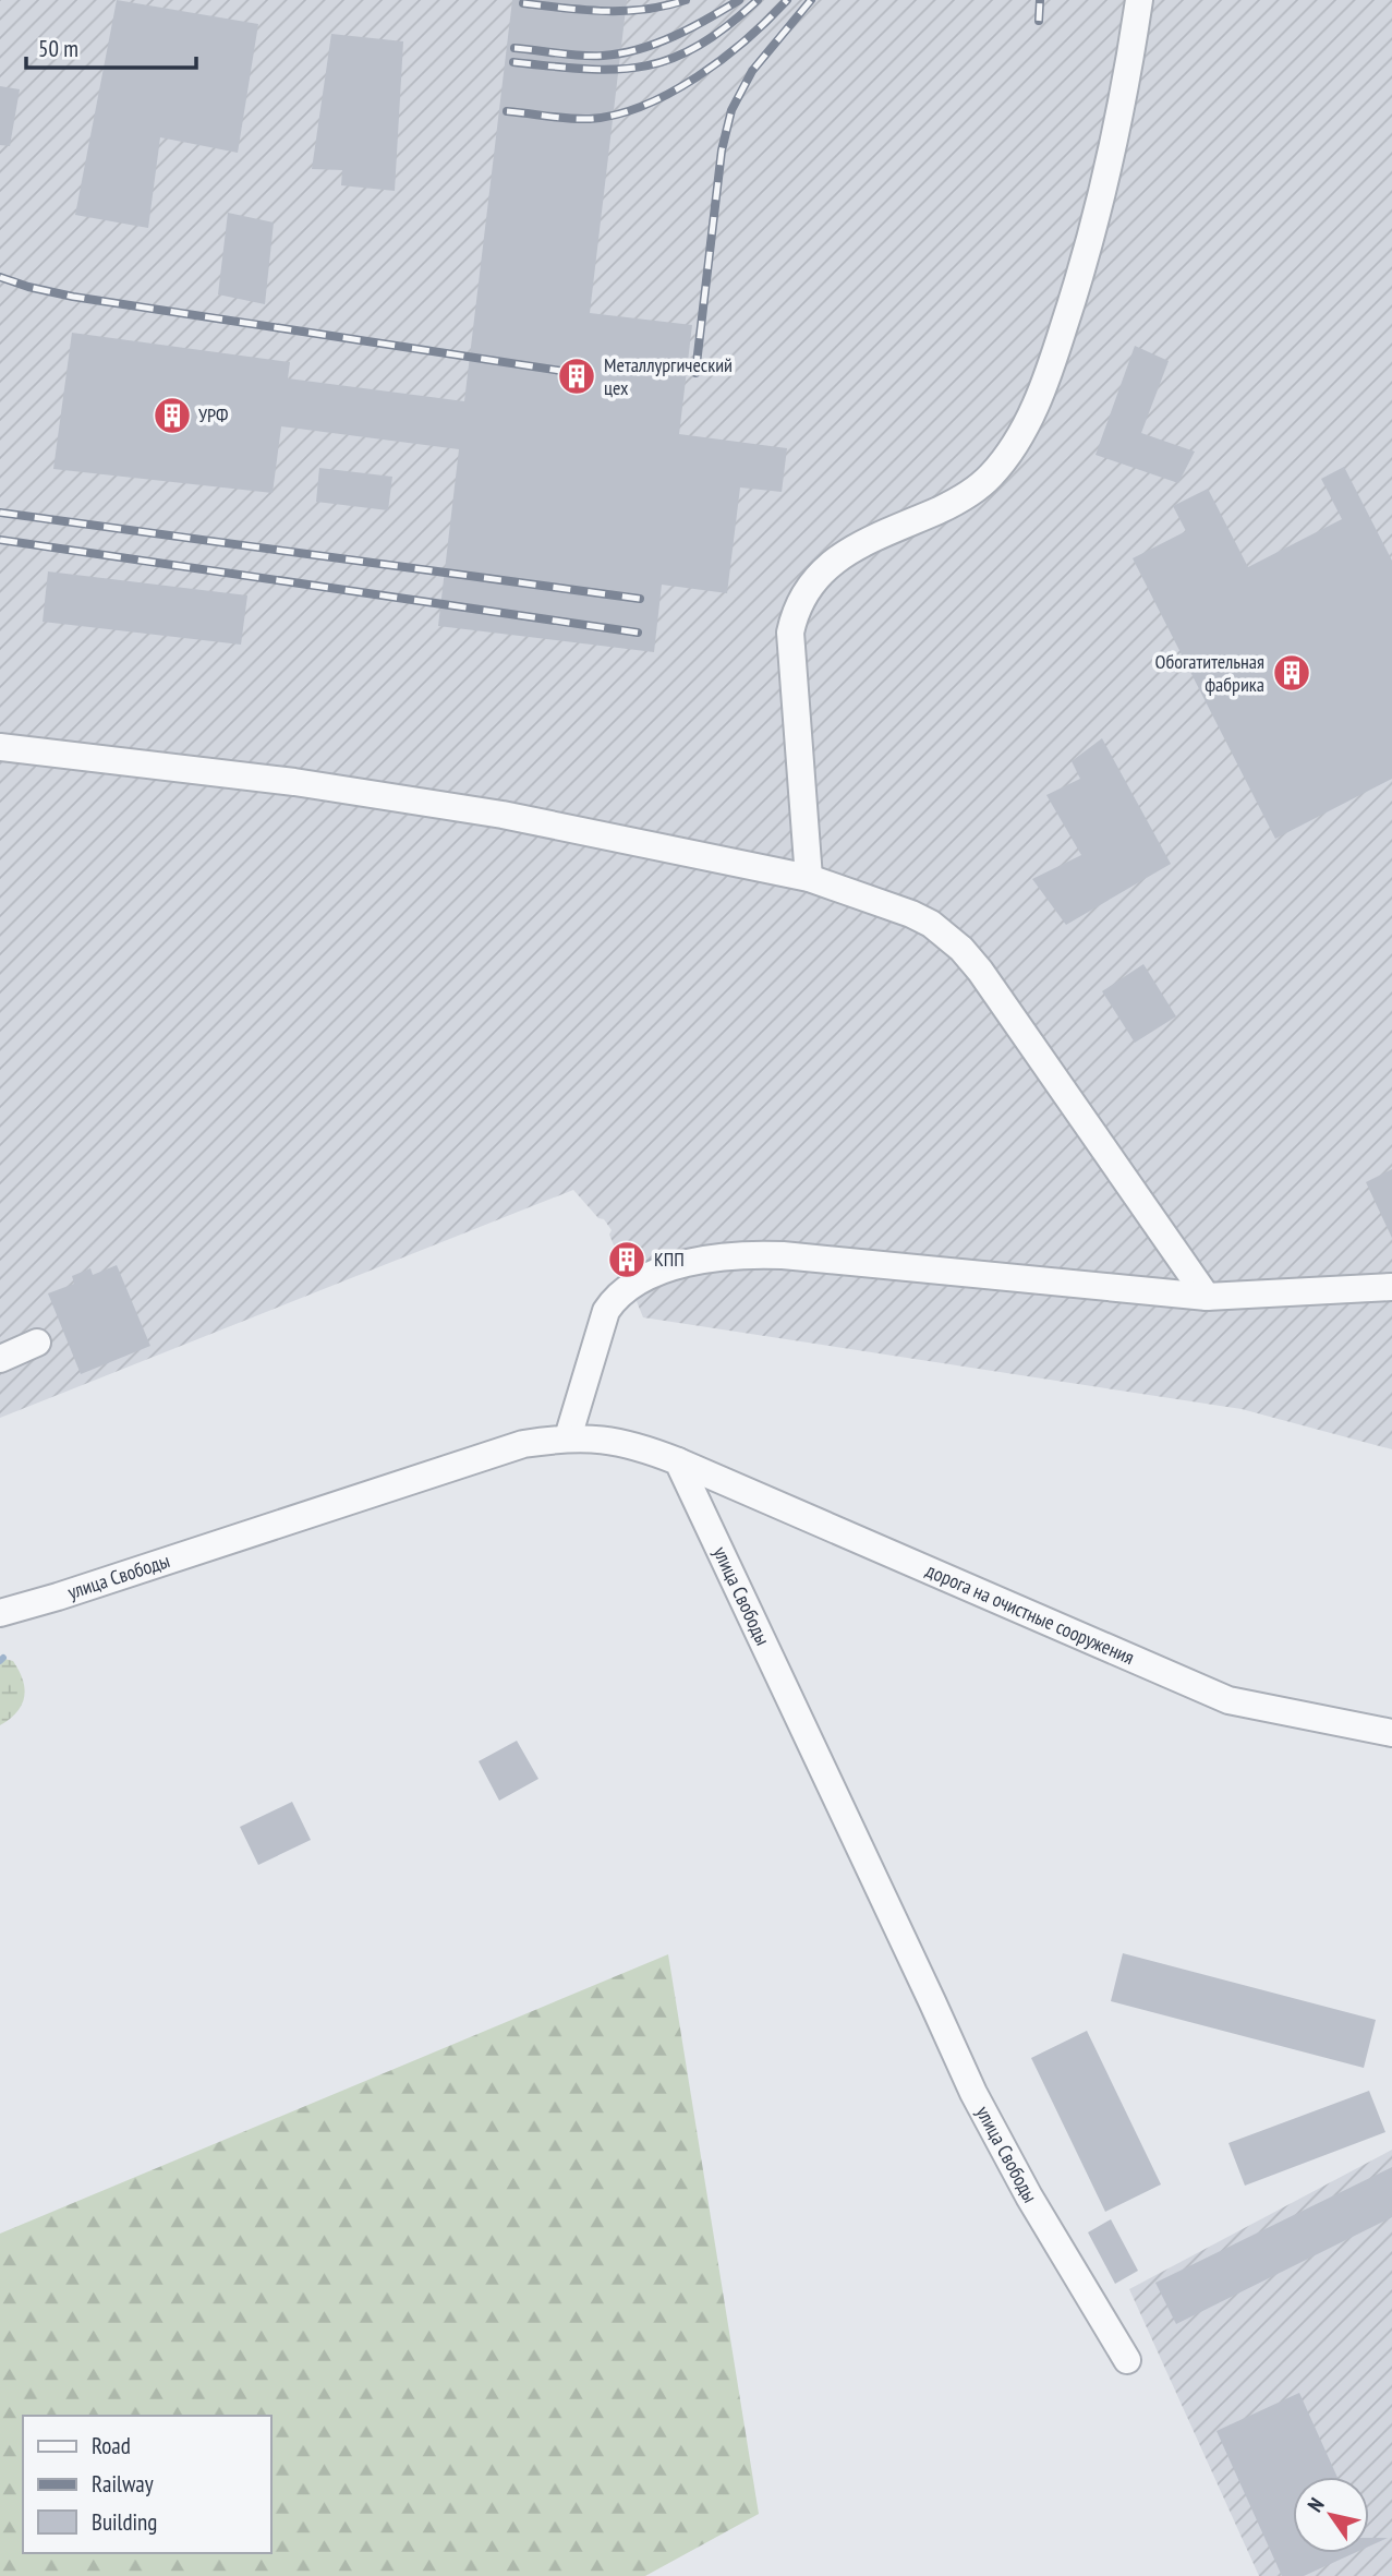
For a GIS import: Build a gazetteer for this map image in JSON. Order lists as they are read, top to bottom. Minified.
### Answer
{"streets":{"street":["улица Свободы","дорога на очистные сооружения"]},"crossings":[["улица Свободы","дорога на очистные сооружения"]],"places":{"building":["Металлургический цех","УРФ","Обогатительная фабрика","КПП"]},"legend":["Road","Railway","Building"],"scale_bar":"50 m","north":"top left"}
